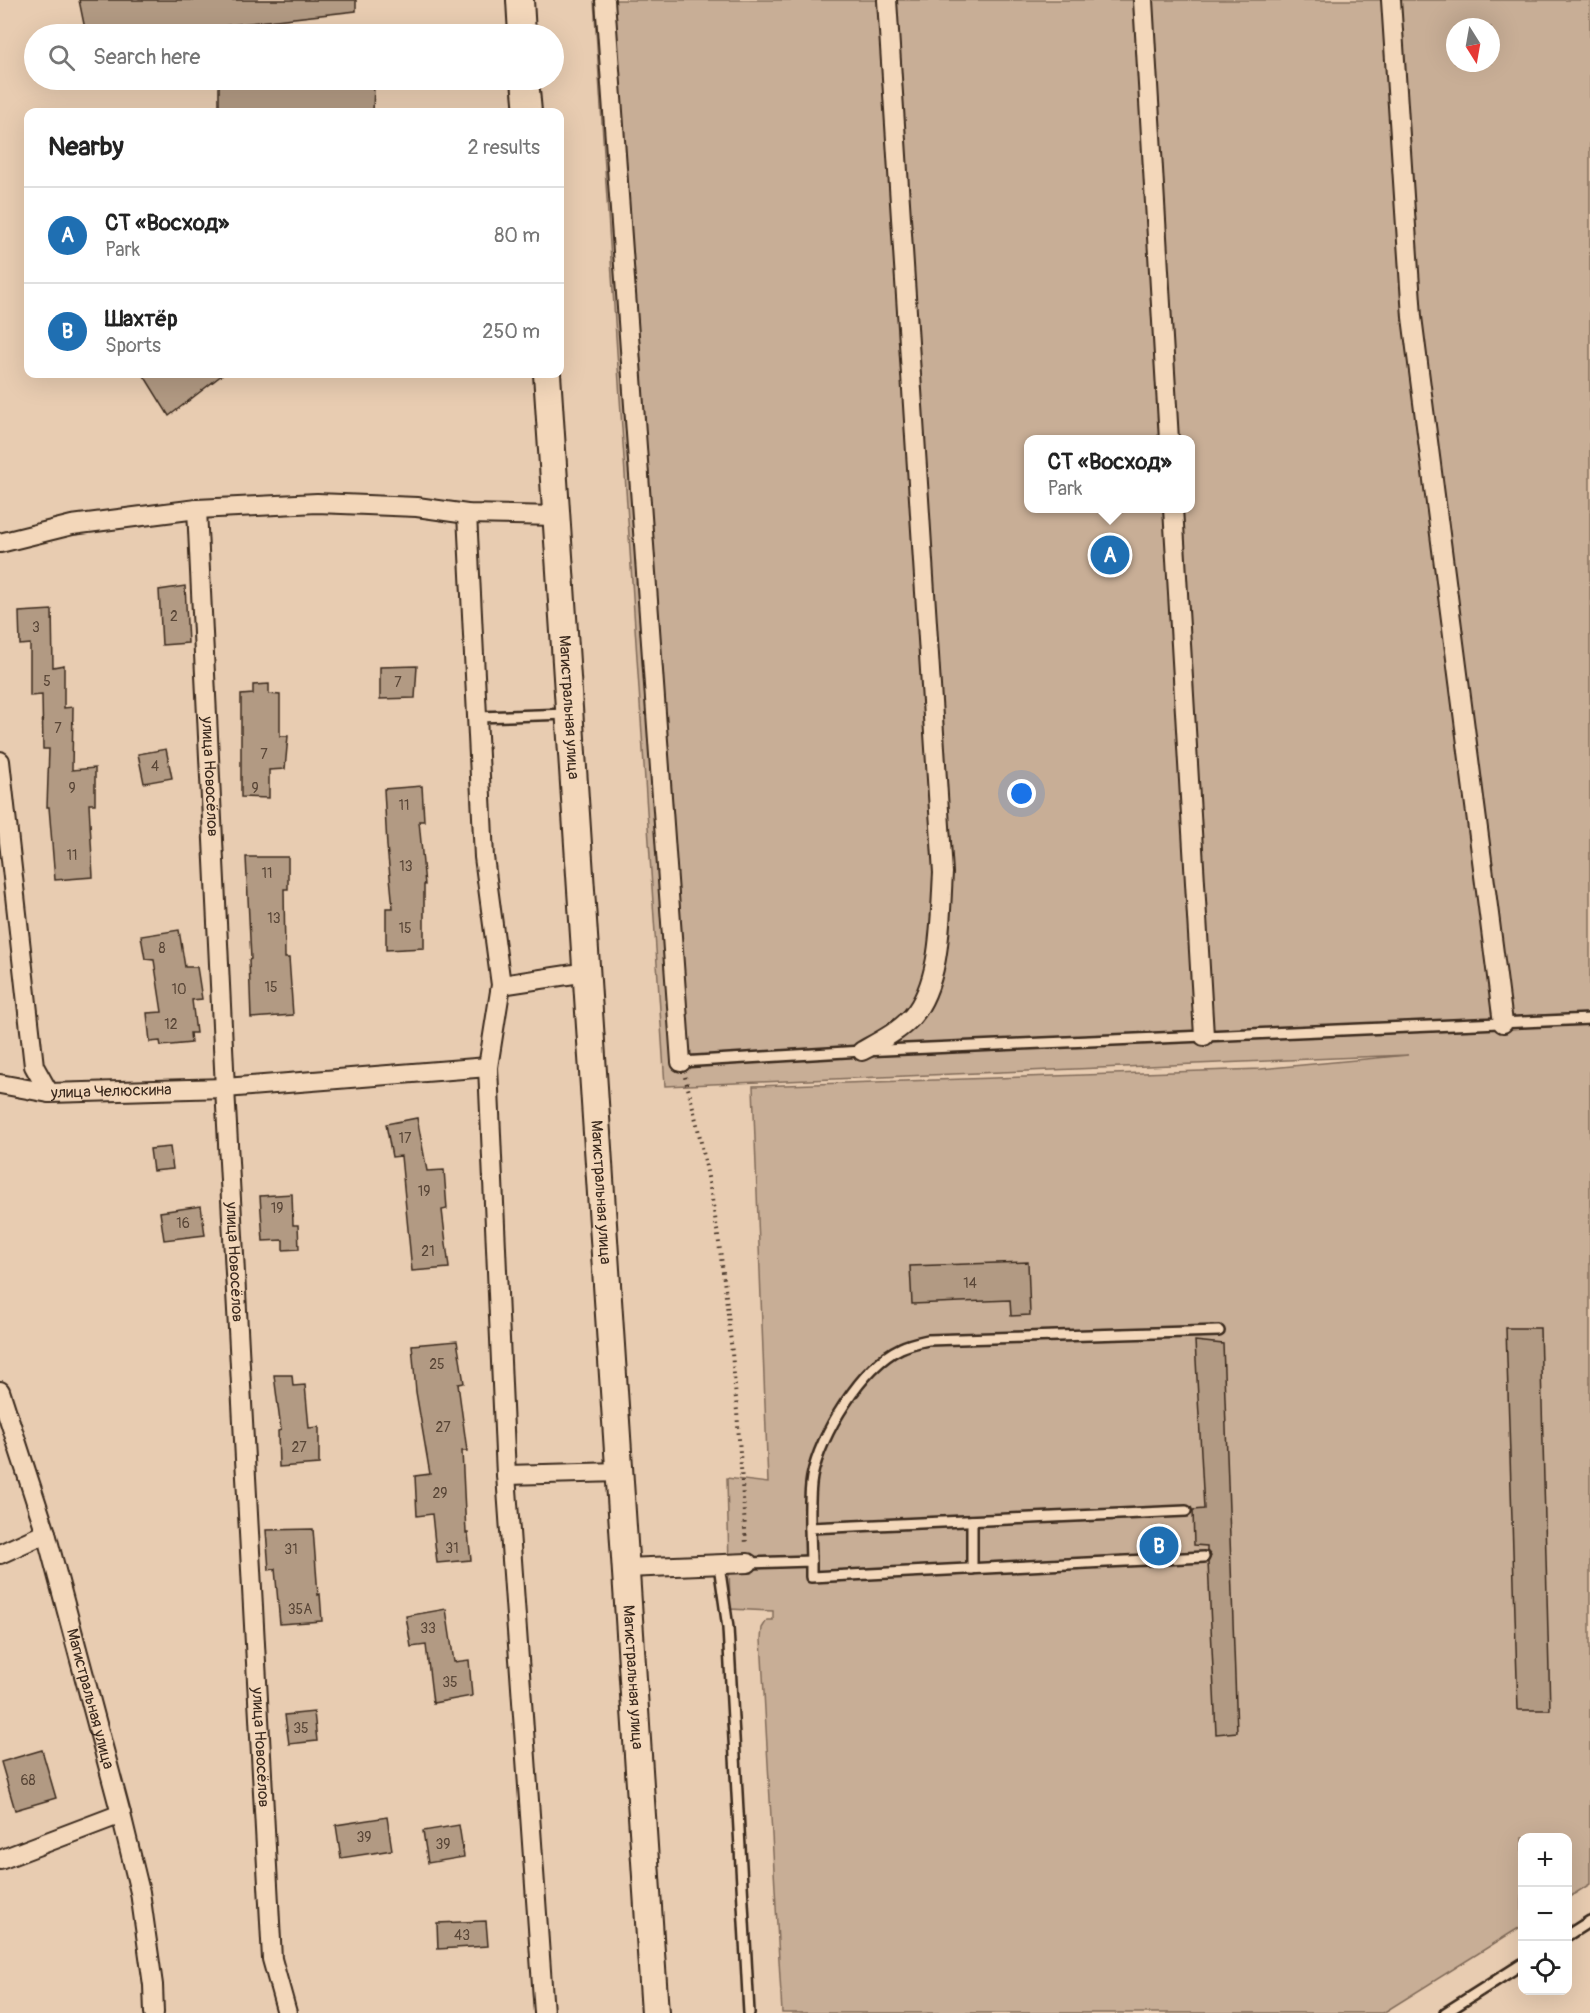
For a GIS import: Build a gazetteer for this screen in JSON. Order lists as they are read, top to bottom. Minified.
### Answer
{"streets":{"main road":["Магистральная улица"],"street":["улица Новосёлов","улица Челюскина"]},"crossings":[["улица Новосёлов","улица Челюскина"]],"house_numbers":["2","3","5","7","7","7","4","9","9","11","11","13","11","13","15","8","15","10","12","17","19","19","16","21","14","25","27","27","29","31","31","35А","33","35","35","68","39","39","43"],"north":"bottom","page":{"search":"Search here","heading":["Nearby","2 results"],"list":[{"mark":"A","name":"СТ «Восход»","note":"Park","value":"80 m"},{"mark":"B","name":"Шахтёр","note":"Sports","value":"250 m"}],"popup":["СТ «Восход»","Park"],"pins":["A","B"],"map_buttons":["+","−"]}}
